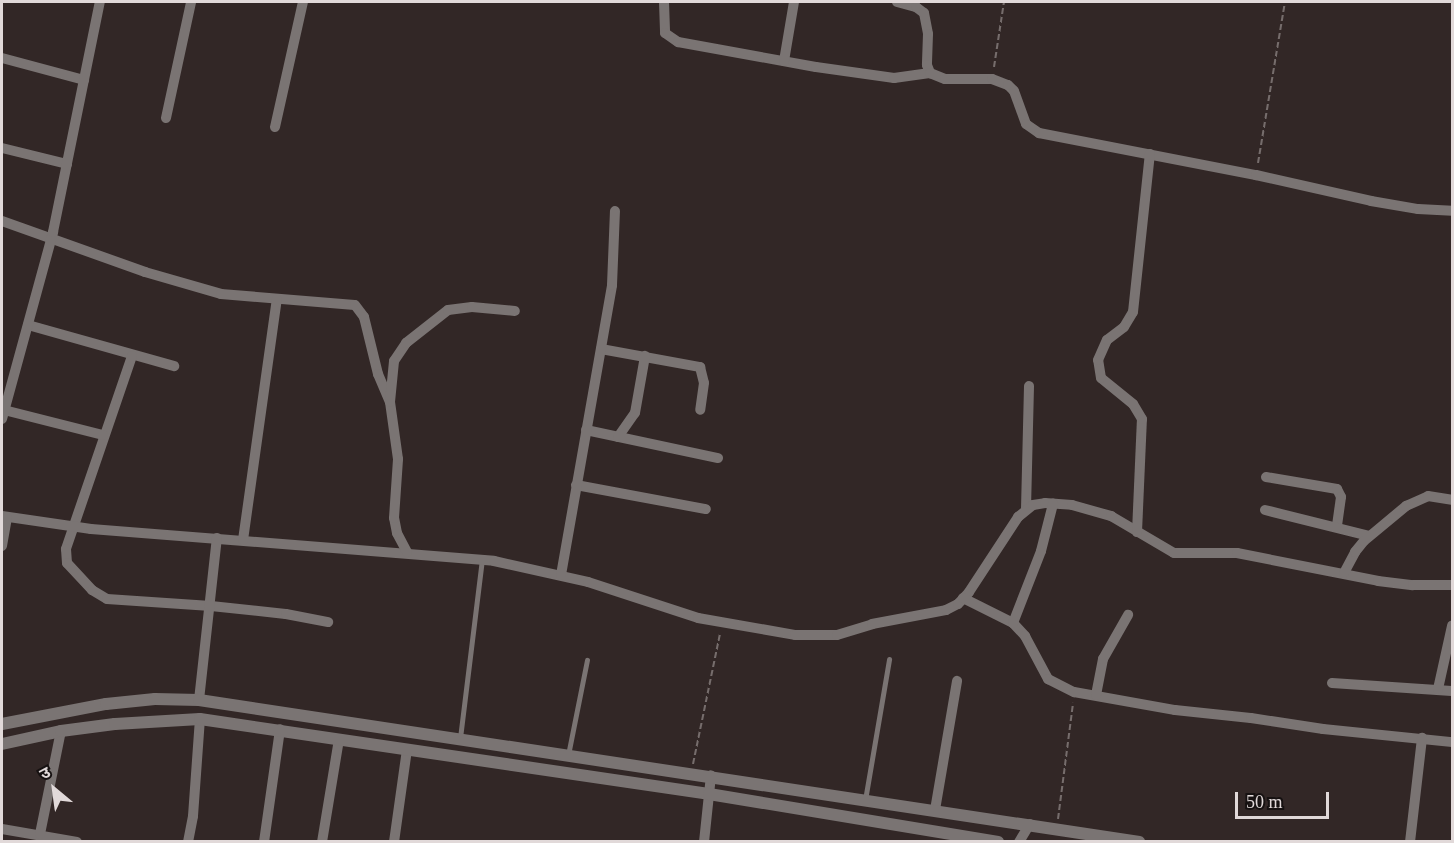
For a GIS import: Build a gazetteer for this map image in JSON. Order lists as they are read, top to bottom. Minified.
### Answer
{"scale_bar":"50 m","north":"top left"}
